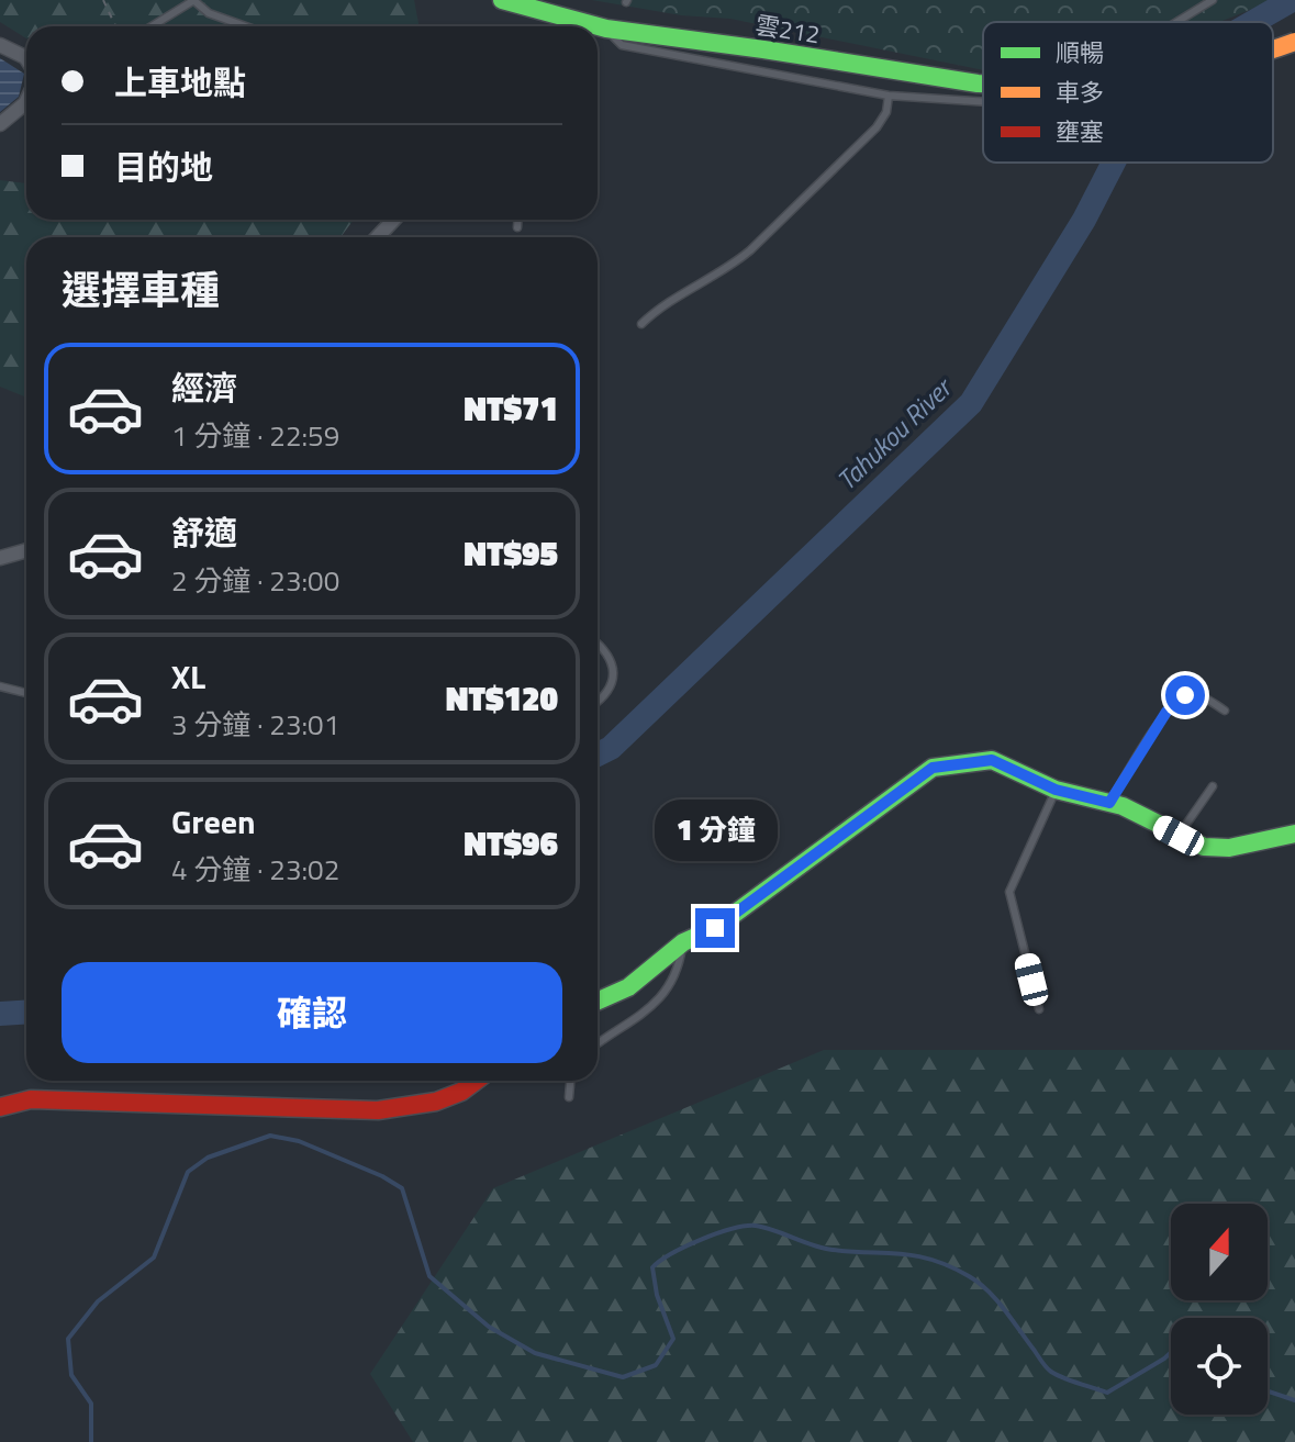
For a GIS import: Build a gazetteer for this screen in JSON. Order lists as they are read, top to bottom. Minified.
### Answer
{"streets":{"street":["雲212"]},"water":["Tahukou River"],"legend":["順暢","車多","壅塞"],"north":"top","page":{"banner":["上車地點","目的地"],"heading":"選擇車種","list":[{"name":"經濟","note":"1 分鐘 · 22:59","value":"NT$71"},{"name":"舒適","note":"2 分鐘 · 23:00","value":"NT$95"},{"name":"XL","note":"3 分鐘 · 23:01","value":"NT$120"},{"name":"Green","note":"4 分鐘 · 23:02","value":"NT$96"}],"bubble":"1 分鐘","buttons":"確認"}}
